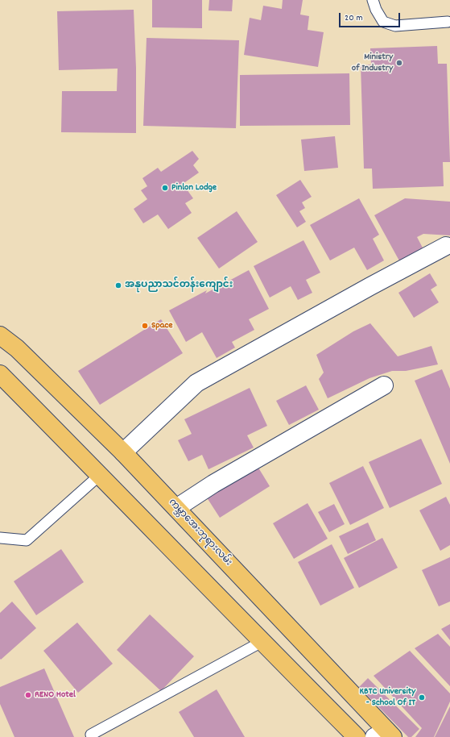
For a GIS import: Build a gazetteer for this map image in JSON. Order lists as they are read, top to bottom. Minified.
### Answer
{"streets":{"main road":["ကမ္ဘာအေးဘုရားလမ်း"]},"places":["Ministry of Industry","Pinlon Lodge","အနုပညာသင်တန်းကျောင်း","Space","RENO Hotel","KBTC University - School Of IT"],"scale_bar":"20 m"}
